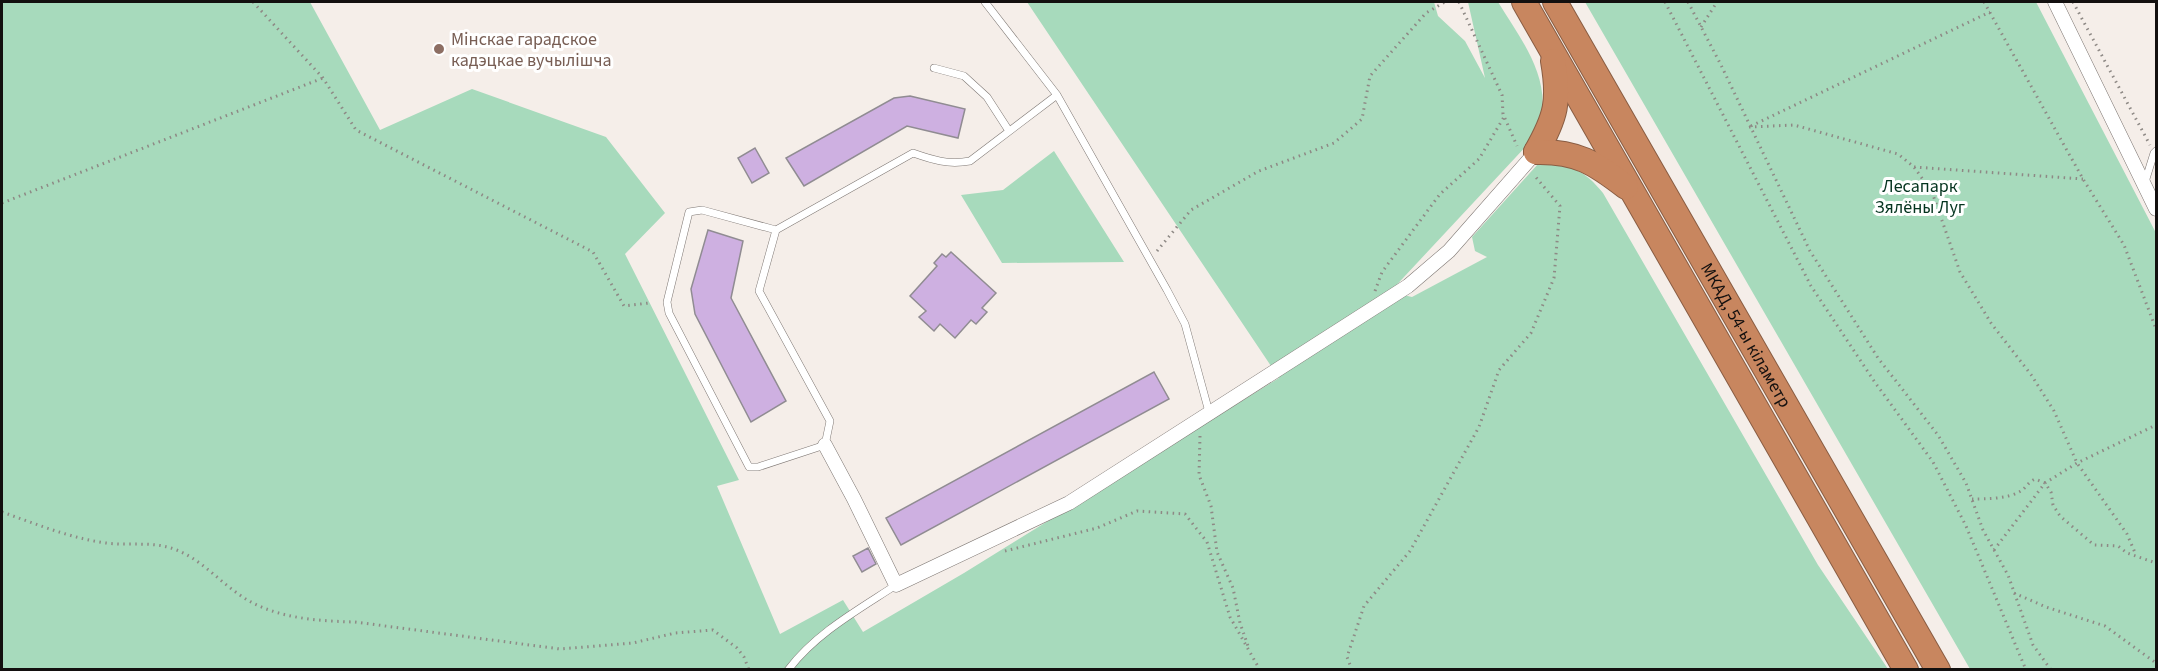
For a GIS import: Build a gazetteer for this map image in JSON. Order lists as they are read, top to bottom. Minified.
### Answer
{"streets":{"highway":["МКАД, 54-ы кіламетр"]},"parks":["Лесапарк Зялёны Луг"],"places":["Мінскае гарадское кадэцкае вучылішча"]}
